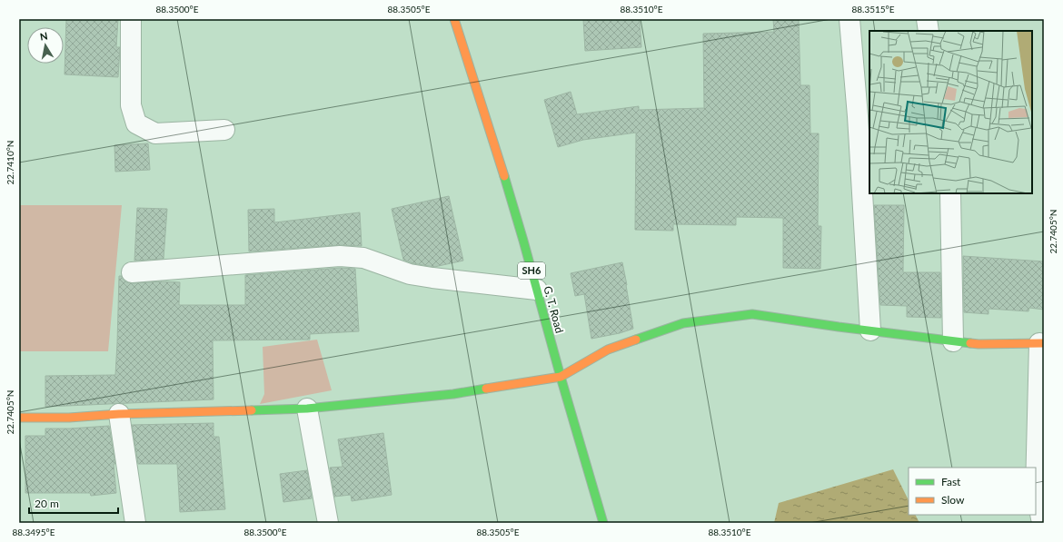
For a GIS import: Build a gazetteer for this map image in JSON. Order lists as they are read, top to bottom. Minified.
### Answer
{"streets":{"street":["SH6","G. T. Road"]},"legend":["Fast","Slow"],"scale_bar":"20 m","north":"top","coordinates":["88.3500°E","88.3505°E","88.3510°E","88.3515°E","22.7410°N","22.7405°N","88.3495°E"]}
